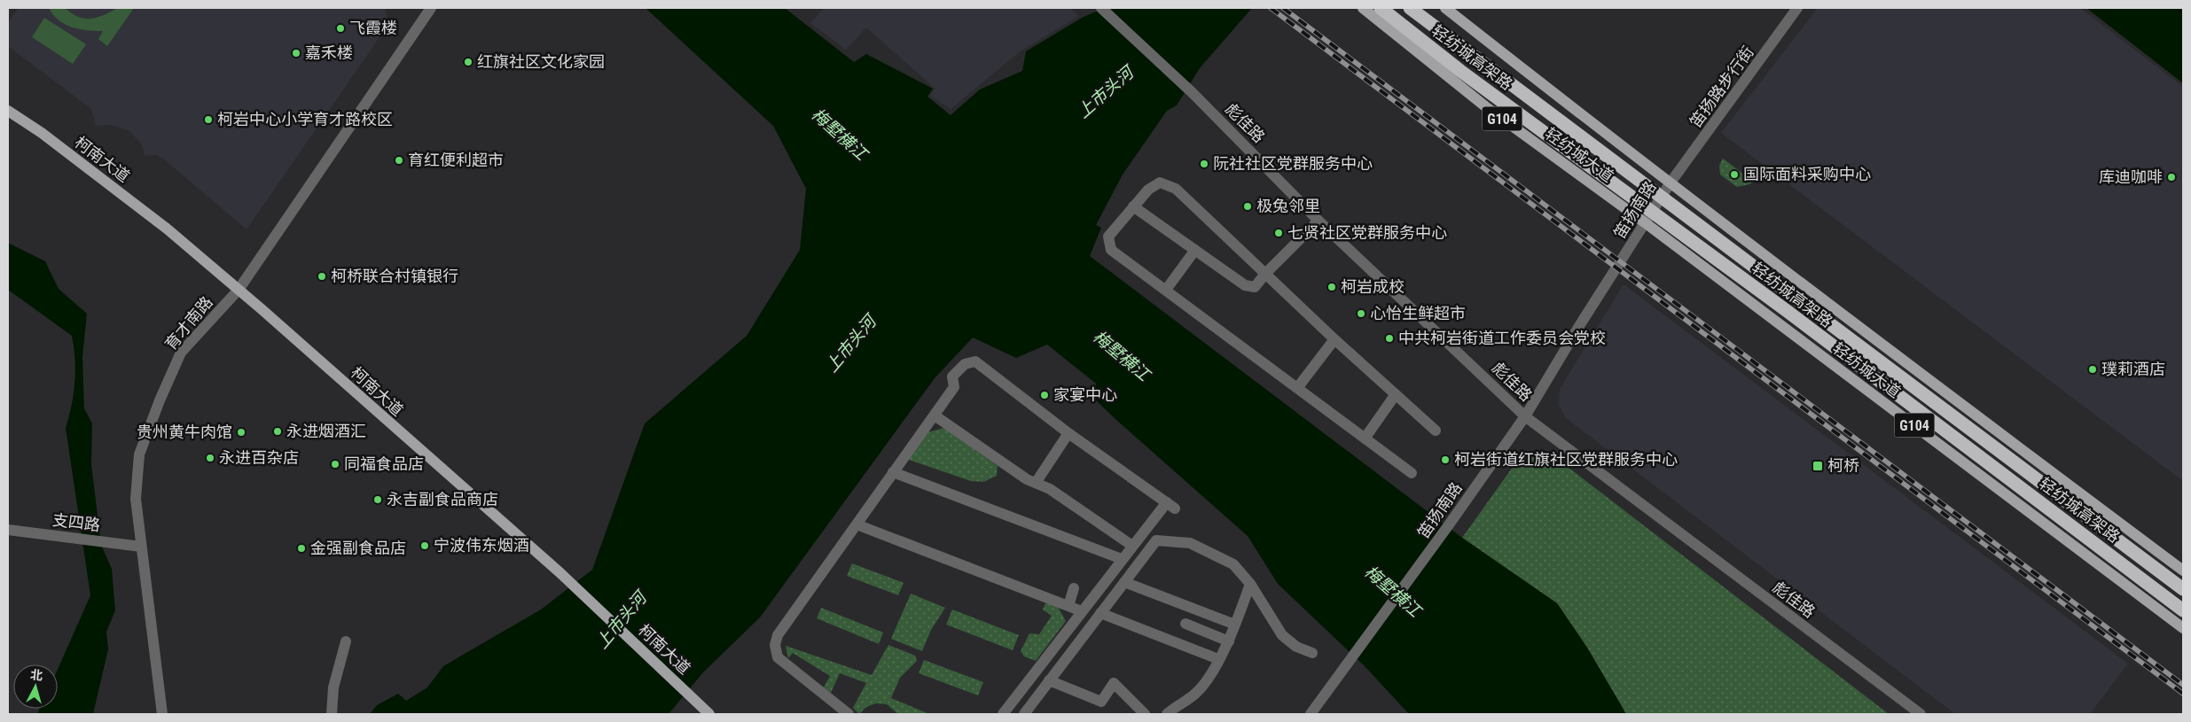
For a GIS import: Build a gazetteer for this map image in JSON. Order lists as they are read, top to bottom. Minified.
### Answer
{"streets":{"highway":["轻纺城高架路"],"main road":["G104","轻纺城大道","柯南大道"],"street":["笛扬路步行街","彪佳路","笛扬南路","育才南路","支四路"]},"crossings":[["笛扬路步行街","轻纺城大道"],["笛扬路步行街","笛扬南路"],["彪佳路","笛扬南路"],["轻纺城大道","笛扬南路"],["柯南大道","育才南路"],["育才南路","支四路"]],"water":["上市头河","梅墅横江"],"places":{"other":["飞霞楼","嘉禾楼","红旗社区文化家园","柯岩中心小学育才路校区","育红便利超市","阮社社区党群服务中心","国际面料采购中心","库迪咖啡","极兔邻里","七贤社区党群服务中心","柯桥联合村镇银行","柯岩成校","心怡生鲜超市","中共柯岩街道工作委员会党校","璞莉酒店","家宴中心","永进烟酒汇","贵州黄牛肉馆","永进百杂店","柯岩街道红旗社区党群服务中心","同福食品店","永吉副食品商店","宁波伟东烟酒","金强副食品店"],"transit":["柯桥"]},"north":"top"}
